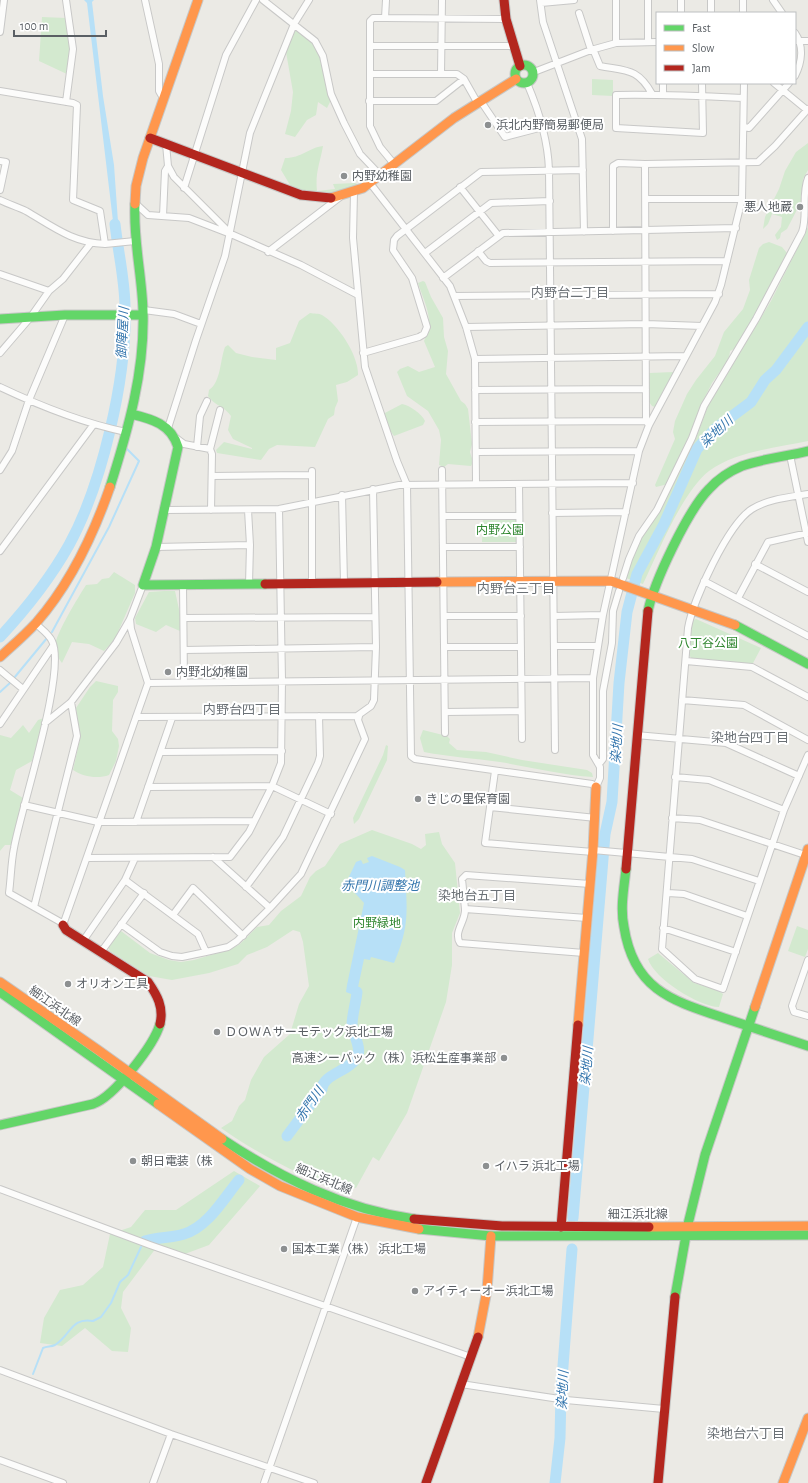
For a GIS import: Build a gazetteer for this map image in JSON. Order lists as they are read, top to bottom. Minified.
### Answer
{"streets":{"street":["細江浜北線"]},"districts":["内野台二丁目","内野台三丁目","内野台四丁目","染地台四丁目","染地台五丁目","染地台六丁目"],"water":["御陣屋川","染地川","赤門川調整池","赤門川"],"parks":["内野公園","八丁谷公園","内野緑地"],"places":["浜北内野簡易郵便局","内野幼稚園","悪人地蔵","内野北幼稚園","きじの里保育園","オリオン工具","ＤＯＷＡサーモテック浜北工場","高速シーパック（株）浜松生産事業部","朝日電装（株","イハラ 浜北工場","国本工業（株） 浜北工場","アイティーオー浜北工場"],"legend":["Fast","Slow","Jam"],"scale_bar":"100 m"}
